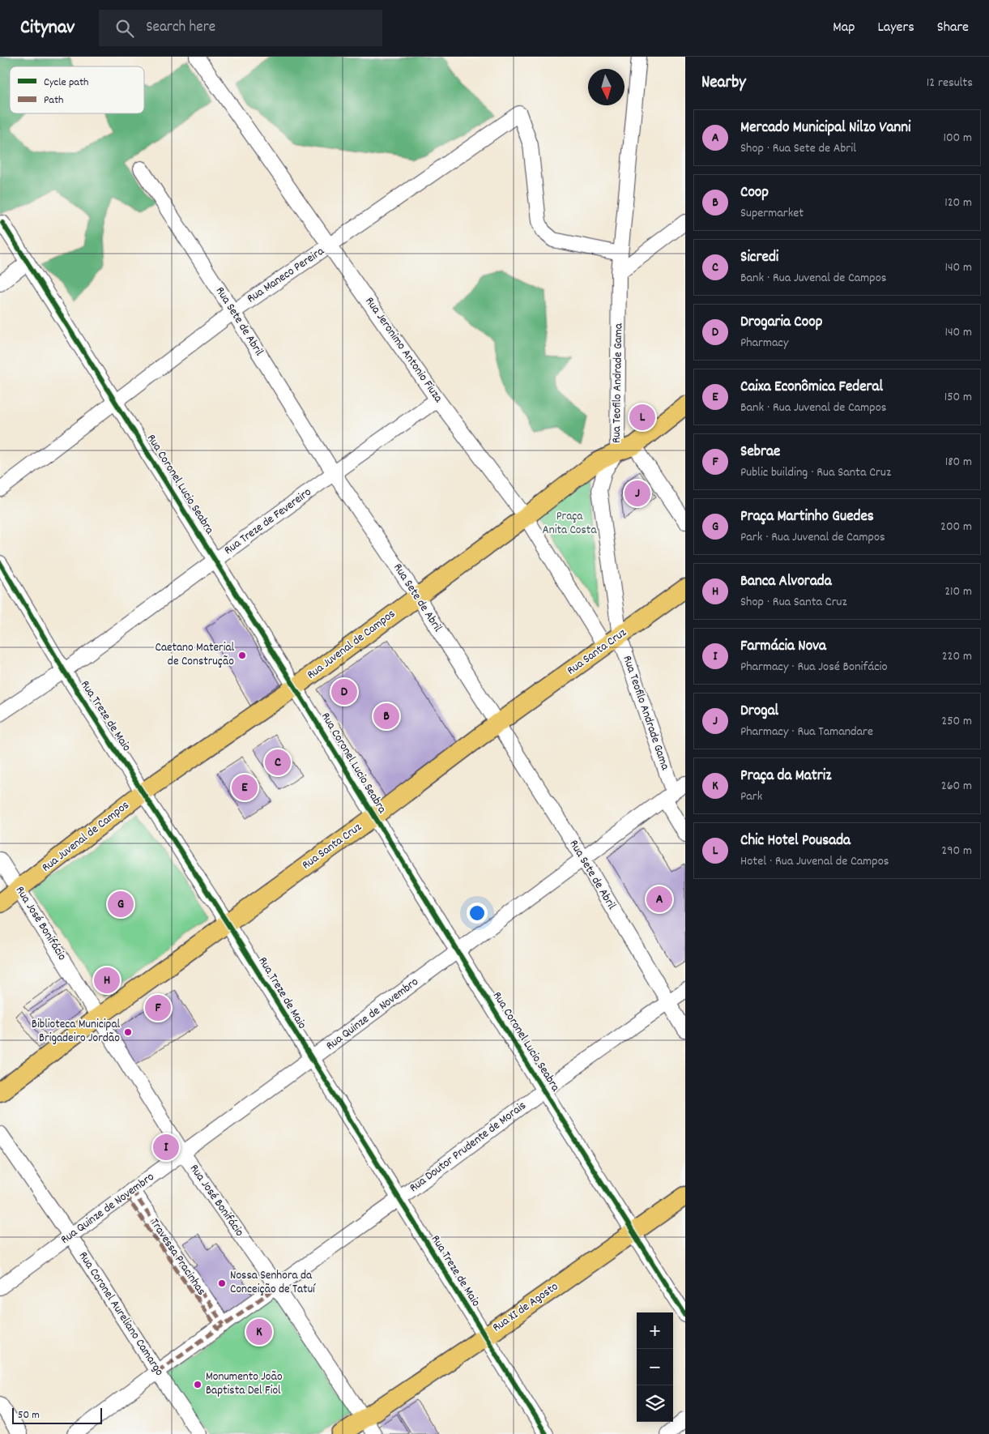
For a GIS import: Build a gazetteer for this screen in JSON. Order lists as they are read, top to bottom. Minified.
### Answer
{"streets":{"main road":["Rua Juvenal de Campos","Rua Santa Cruz","Rua XI de Agosto"],"street":["Rua Maneco Pereira","Rua Sete de Abril","Rua Jeronimo Antonio Fiuza","Rua Teofilo Andrade Gama","Rua Coronel Lucio Seabra","Rua Treze de Fevereiro","Rua Treze de Maio","Rua José Bonifácio","Rua Quinze de Novembro","Rua Doutor Prudente de Morais","Travessa Pracinhas","Rua Coronel Aureliano Camargo"]},"crossings":[["Rua Maneco Pereira","Rua Sete de Abril"],["Rua Maneco Pereira","Rua Jeronimo Antonio Fiuza"],["Rua Maneco Pereira","Rua Teofilo Andrade Gama"],["Rua Maneco Pereira","Rua Coronel Lucio Seabra"],["Rua Sete de Abril","Rua Treze de Fevereiro"],["Rua Sete de Abril","Rua Juvenal de Campos"],["Rua Sete de Abril","Rua Santa Cruz"],["Rua Sete de Abril","Rua Quinze de Novembro"],["Rua Sete de Abril","Rua Doutor Prudente de Morais"],["Rua Jeronimo Antonio Fiuza","Rua Teofilo Andrade Gama"],["Rua Jeronimo Antonio Fiuza","Rua Treze de Fevereiro"],["Rua Jeronimo Antonio Fiuza","Rua Juvenal de Campos"],["Rua Jeronimo Antonio Fiuza","Rua Santa Cruz"],["Rua Teofilo Andrade Gama","Rua Juvenal de Campos"],["Rua Teofilo Andrade Gama","Rua Santa Cruz"],["Rua Teofilo Andrade Gama","Rua Quinze de Novembro"],["Rua Coronel Lucio Seabra","Rua Treze de Fevereiro"],["Rua Coronel Lucio Seabra","Rua Juvenal de Campos"],["Rua Coronel Lucio Seabra","Rua Santa Cruz"],["Rua Coronel Lucio Seabra","Rua Quinze de Novembro"],["Rua Coronel Lucio Seabra","Rua Doutor Prudente de Morais"],["Rua Coronel Lucio Seabra","Rua XI de Agosto"],["Rua Treze de Fevereiro","Rua Treze de Maio"],["Rua Juvenal de Campos","Rua Treze de Maio"],["Rua Juvenal de Campos","Rua José Bonifácio"],["Rua Santa Cruz","Rua Treze de Maio"],["Rua Santa Cruz","Rua José Bonifácio"],["Rua Treze de Maio","Rua Quinze de Novembro"],["Rua Treze de Maio","Rua Doutor Prudente de Morais"],["Rua Treze de Maio","Rua XI de Agosto"],["Rua José Bonifácio","Rua Quinze de Novembro"],["Rua José Bonifácio","Rua Doutor Prudente de Morais"],["Rua José Bonifácio","Rua XI de Agosto"],["Rua Quinze de Novembro","Travessa Pracinhas"],["Rua Quinze de Novembro","Rua Coronel Aureliano Camargo"],["Rua Doutor Prudente de Morais","Travessa Pracinhas"],["Rua Doutor Prudente de Morais","Rua Coronel Aureliano Camargo"]],"parks":["Praça Anita Costa"],"places":["Caetano Material de Construção","Biblioteca Municipal Brigadeiro Jordão","Nossa Senhora da Conceição de Tatuí","Monumento João Baptista Del Fiol"],"legend":["Cycle path","Path"],"scale_bar":"50 m","north":"bottom","page":{"header":"Citynav","search":"Search here","nav":["Map","Layers","Share"],"heading":["Nearby","12 results"],"list":[{"mark":"A","name":"Mercado Municipal Nilzo Vanni","note":"Shop · Rua Sete de Abril","value":"100 m"},{"mark":"B","name":"Coop","note":"Supermarket","value":"120 m"},{"mark":"C","name":"Sicredi","note":"Bank · Rua Juvenal de Campos","value":"140 m"},{"mark":"D","name":"Drogaria Coop","note":"Pharmacy","value":"140 m"},{"mark":"E","name":"Caixa Econômica Federal","note":"Bank · Rua Juvenal de Campos","value":"150 m"},{"mark":"F","name":"Sebrae","note":"Public building · Rua Santa Cruz","value":"180 m"},{"mark":"G","name":"Praça Martinho Guedes","note":"Park · Rua Juvenal de Campos","value":"200 m"},{"mark":"H","name":"Banca Alvorada","note":"Shop · Rua Santa Cruz","value":"210 m"},{"mark":"I","name":"Farmácia Nova","note":"Pharmacy · Rua José Bonifácio","value":"220 m"},{"mark":"J","name":"Drogal","note":"Pharmacy · Rua Tamandare","value":"250 m"},{"mark":"K","name":"Praça da Matriz","note":"Park","value":"260 m"},{"mark":"L","name":"Chic Hotel Pousada","note":"Hotel · Rua Juvenal de Campos","value":"290 m"}],"pins":["L","J","D","B","C","E","A","G","H","F","I","K"],"map_buttons":["+","−"],"scale":"50 m"}}
